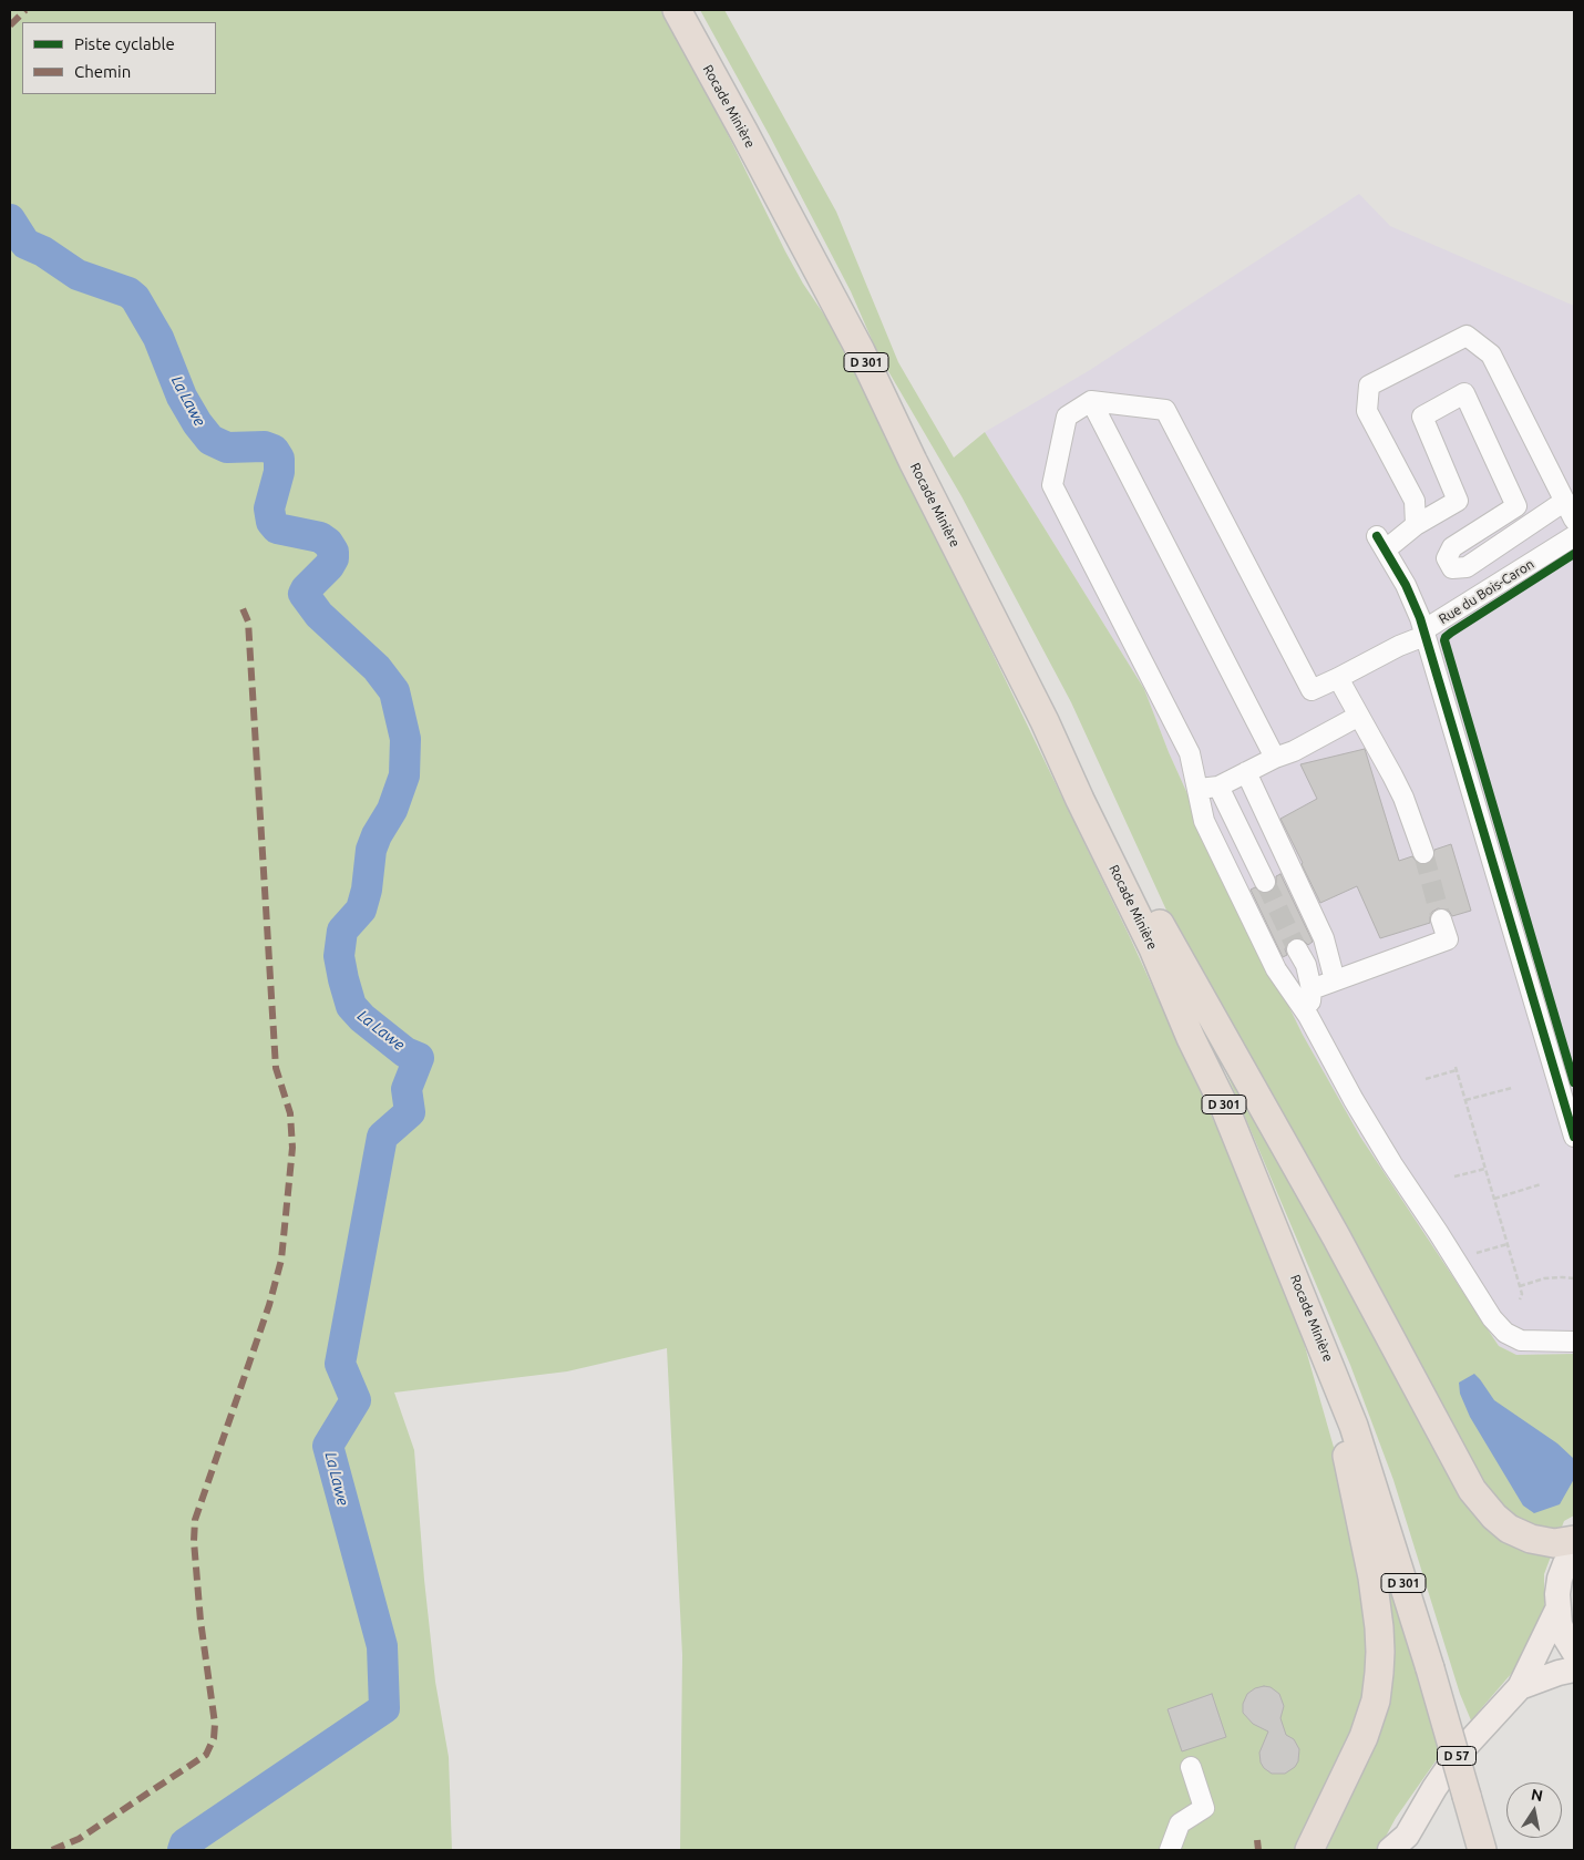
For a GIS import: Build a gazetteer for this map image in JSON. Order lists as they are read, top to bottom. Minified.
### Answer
{"streets":{"highway":["Rocade Minière","D 301"],"main road":["D 57"],"street":["Rue du Bois-Caron"]},"water":["La Lawe"],"legend":["Piste cyclable","Chemin"],"north":"top"}
